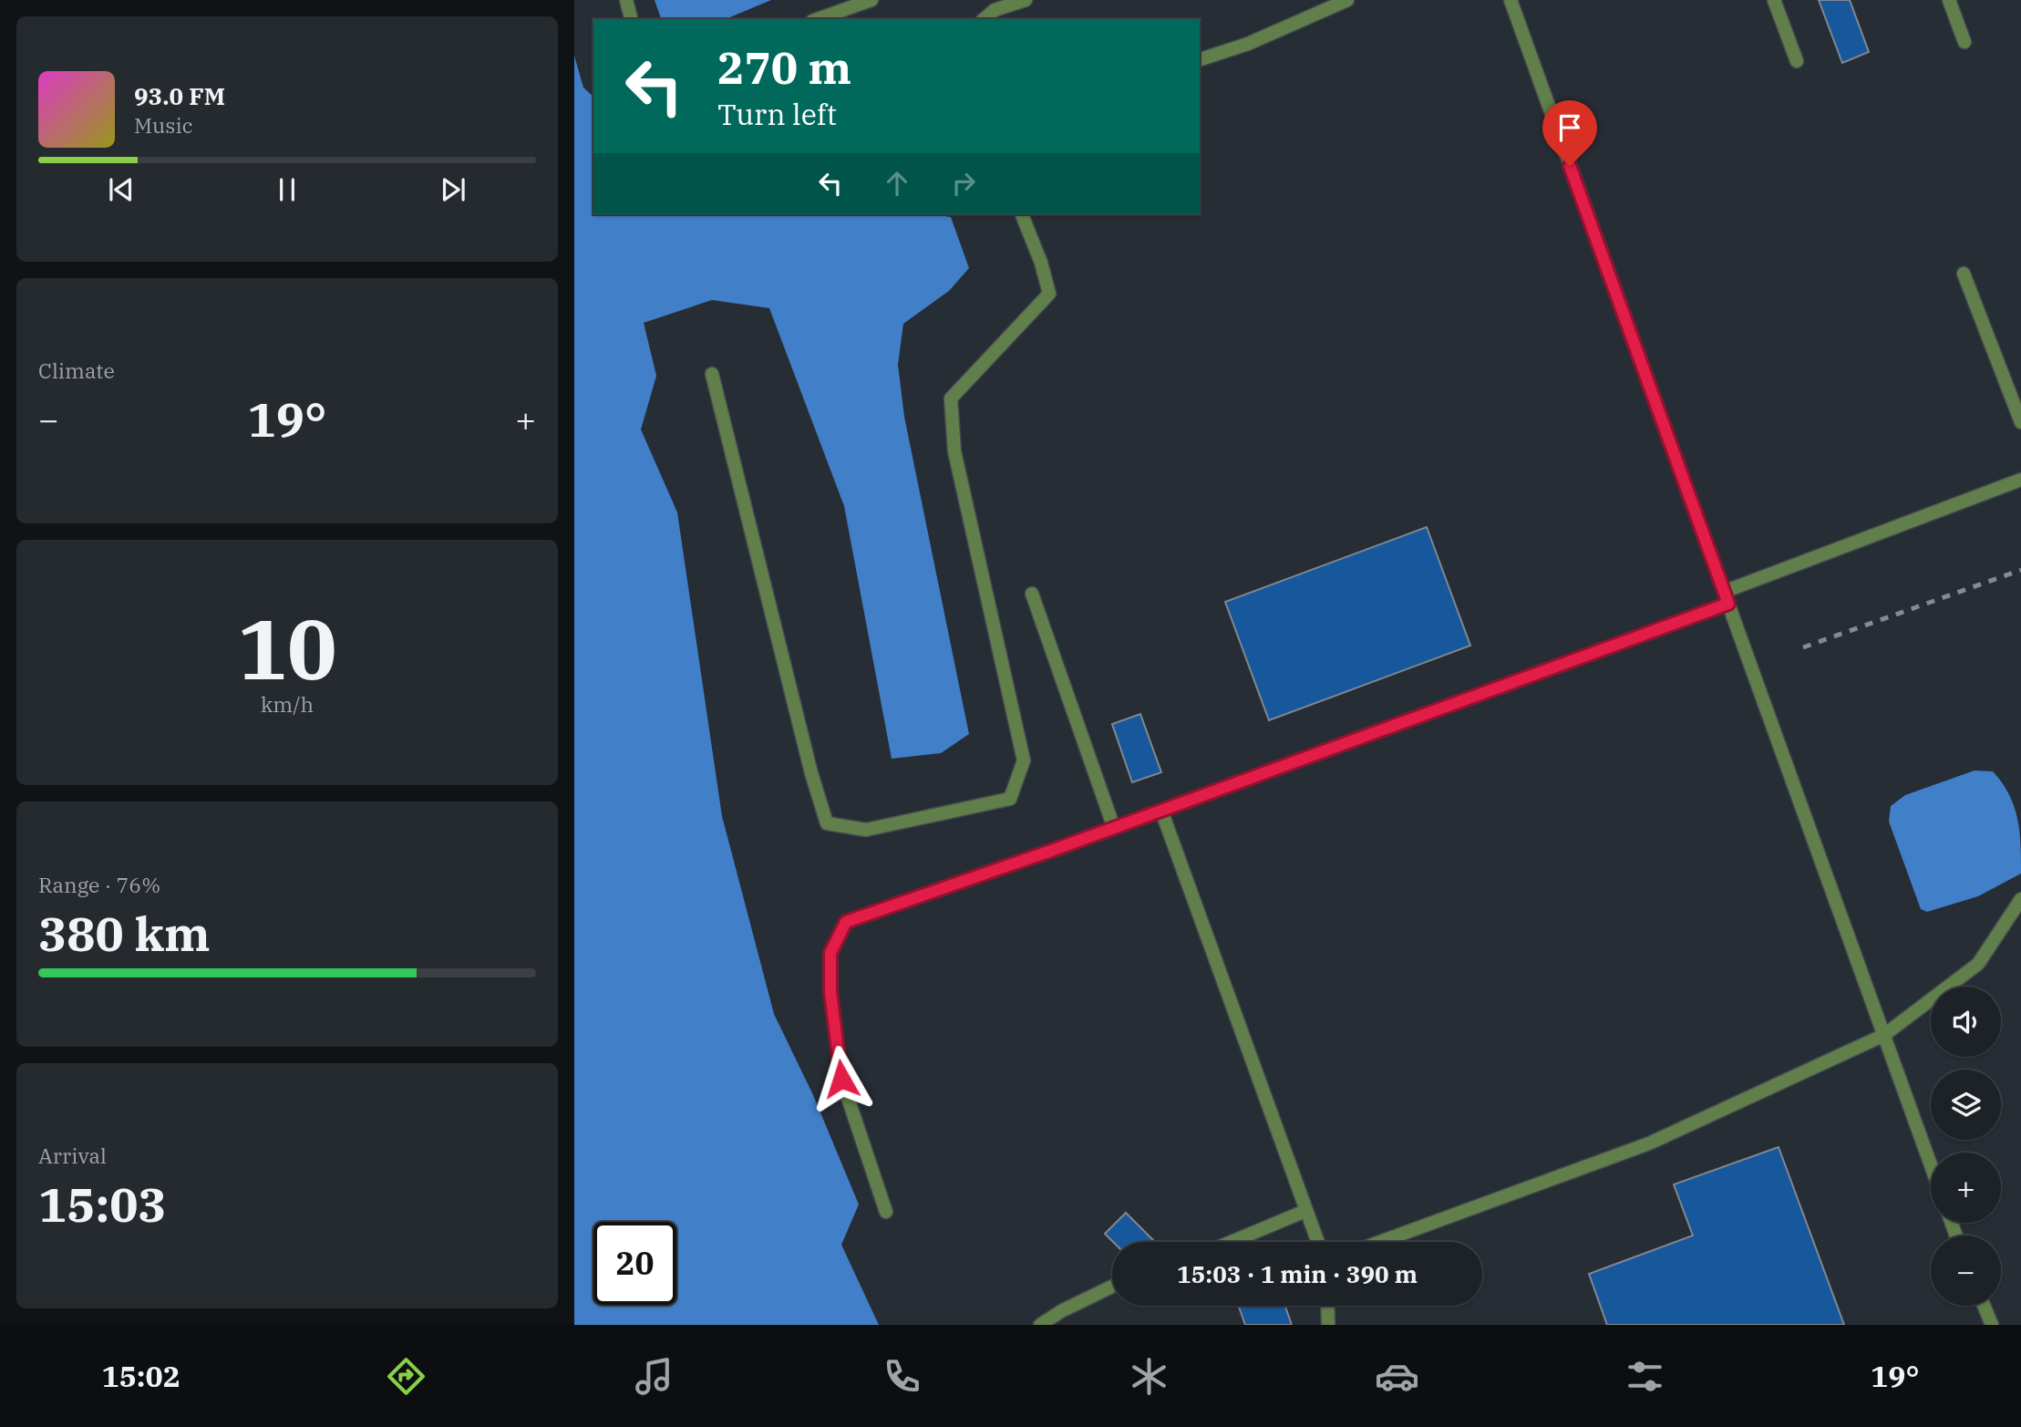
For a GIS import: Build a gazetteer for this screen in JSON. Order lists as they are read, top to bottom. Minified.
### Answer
{"page":{"turn":["270 m","Turn left"],"song":["93.0 FM","Music"],"tile":["Climate",["10","km/h"],["Range · 76%","380 km"],["Arrival","15:03"]],"heat":["−","19°","+"],"map_buttons":["+","−"],"limit":"20","trip":"15:03 · 1 min · 390 m","tabs":["15:02","19°"]}}
